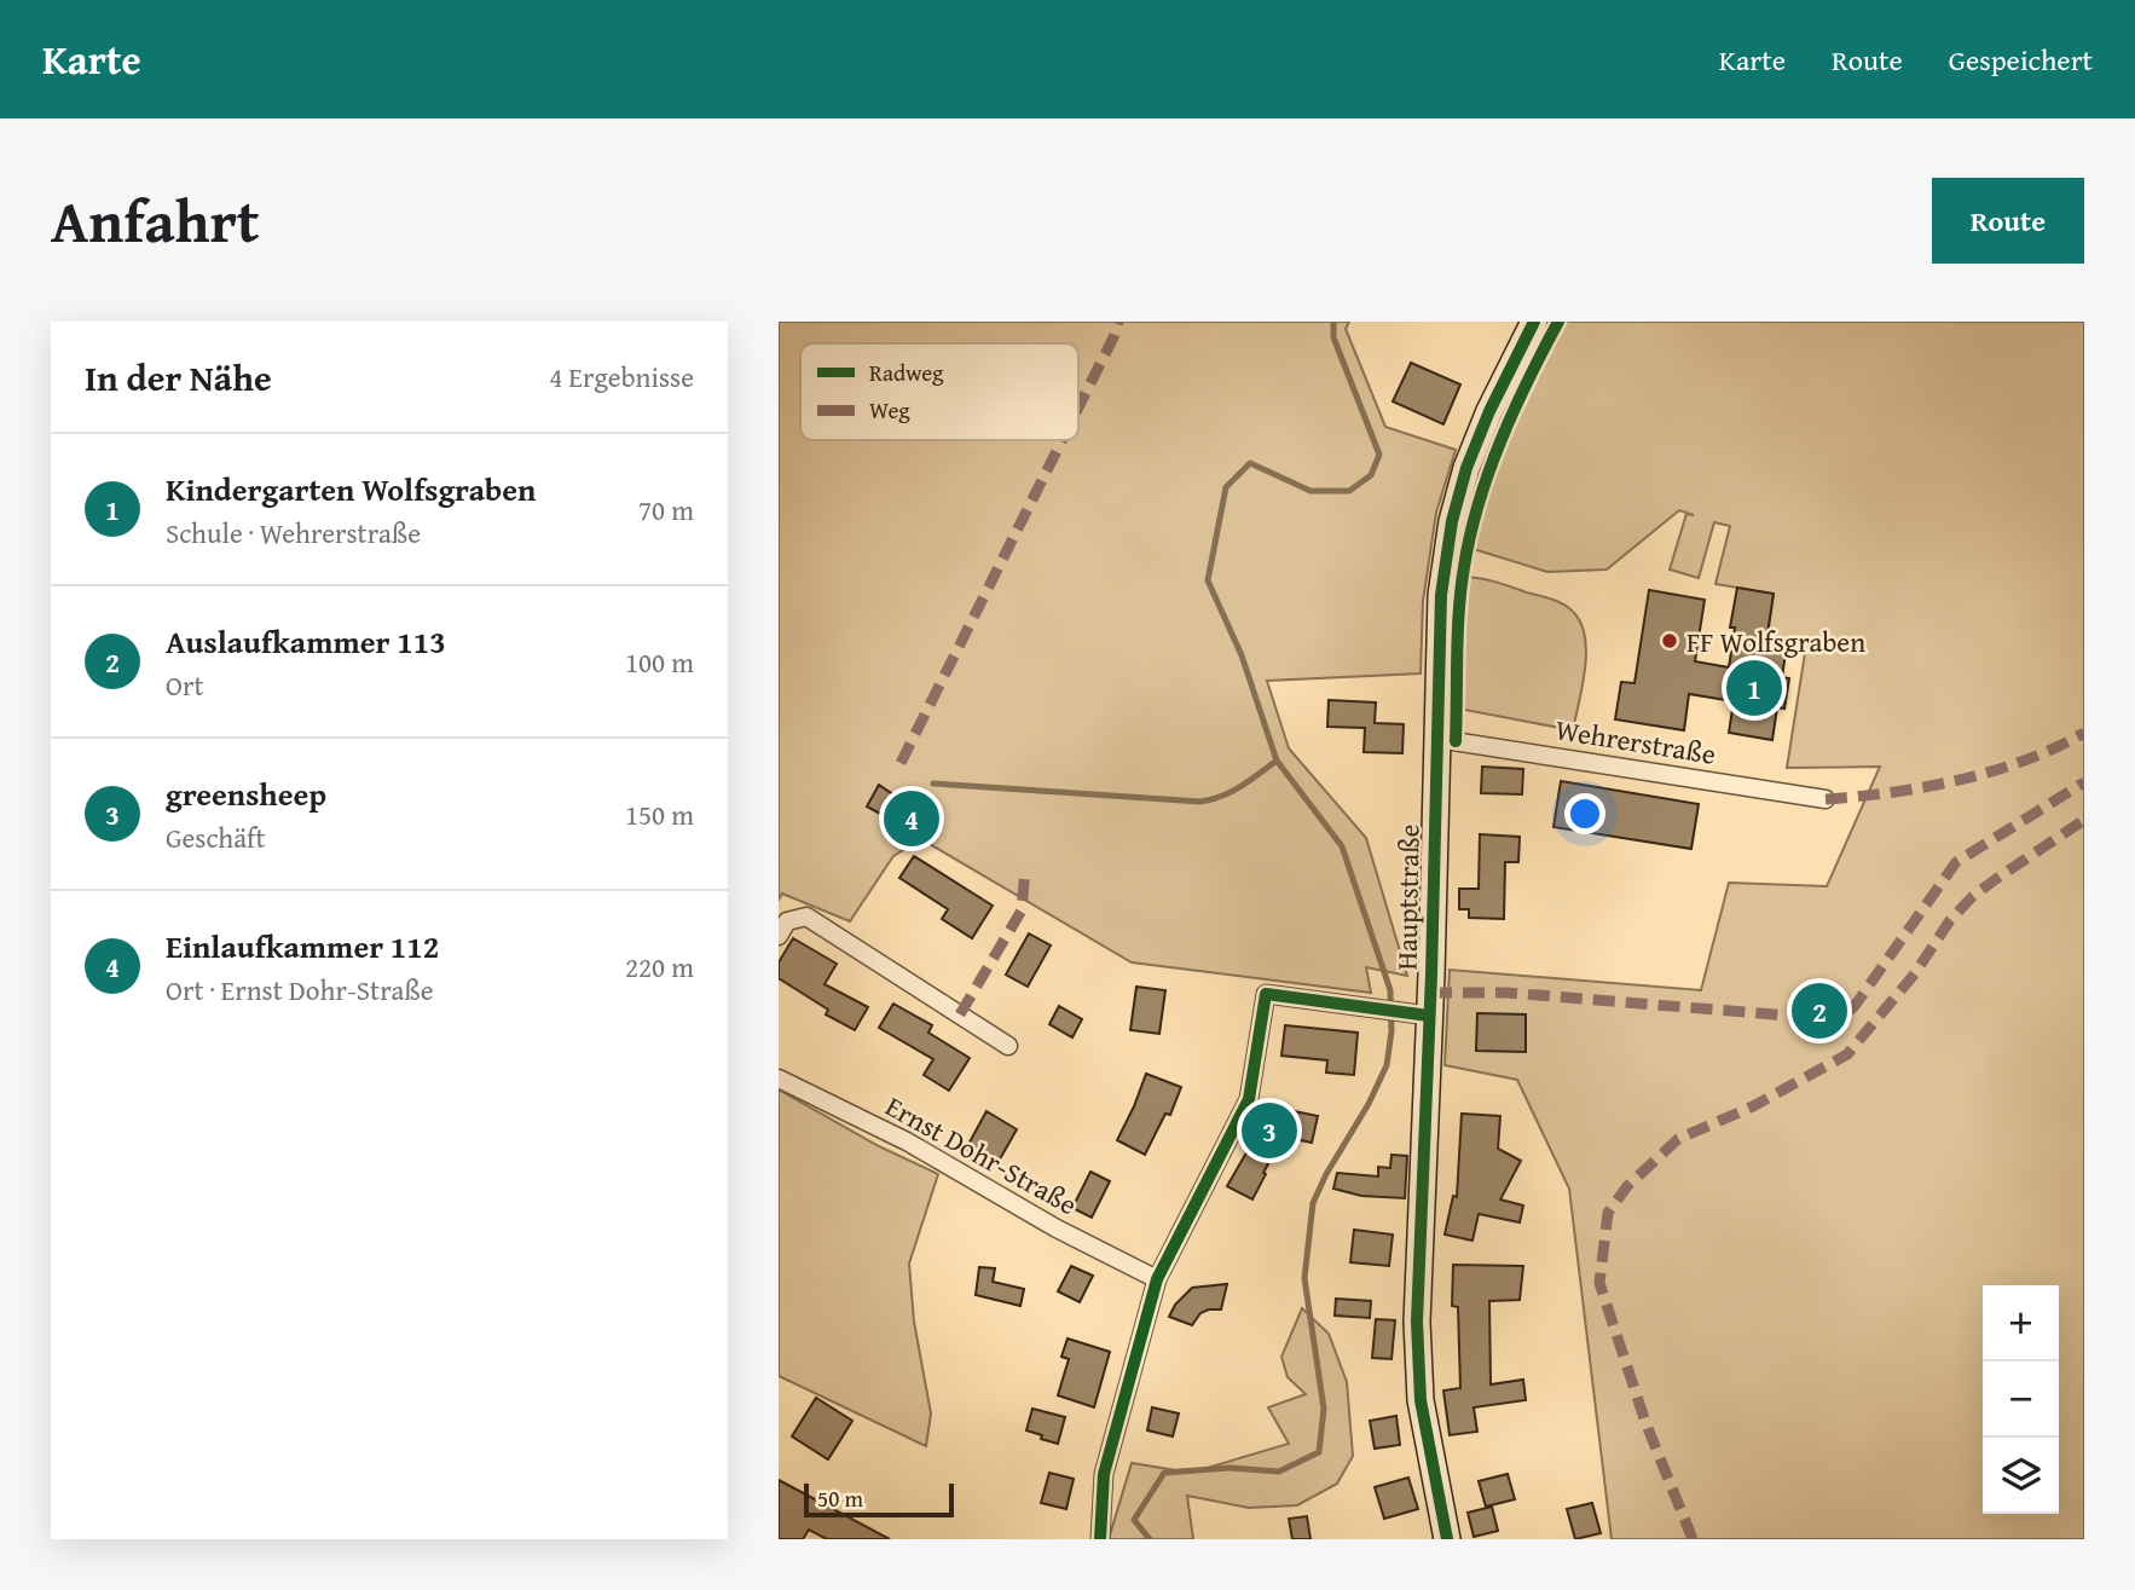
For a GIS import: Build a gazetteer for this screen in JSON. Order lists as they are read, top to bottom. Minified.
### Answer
{"streets":{"main road":["Hauptstraße"],"street":["Wehrerstraße","Ernst Dohr-Straße"]},"crossings":[["Wehrerstraße","Hauptstraße"]],"places":["FF Wolfsgraben"],"legend":["Radweg","Weg"],"scale_bar":"50 m","page":{"header":"Karte","nav":["Karte","Route","Gespeichert"],"title":"Anfahrt","buttons":"Route","heading":["In der Nähe","4 Ergebnisse"],"list":[{"mark":"1","name":"Kindergarten Wolfsgraben","note":"Schule · Wehrerstraße","value":"70 m"},{"mark":"2","name":"Auslaufkammer 113","note":"Ort","value":"100 m"},{"mark":"3","name":"greensheep","note":"Geschäft","value":"150 m"},{"mark":"4","name":"Einlaufkammer 112","note":"Ort · Ernst Dohr-Straße","value":"220 m"}],"pins":["1","4","2","3"],"map_buttons":["+","−"],"scale":"50 m"}}
